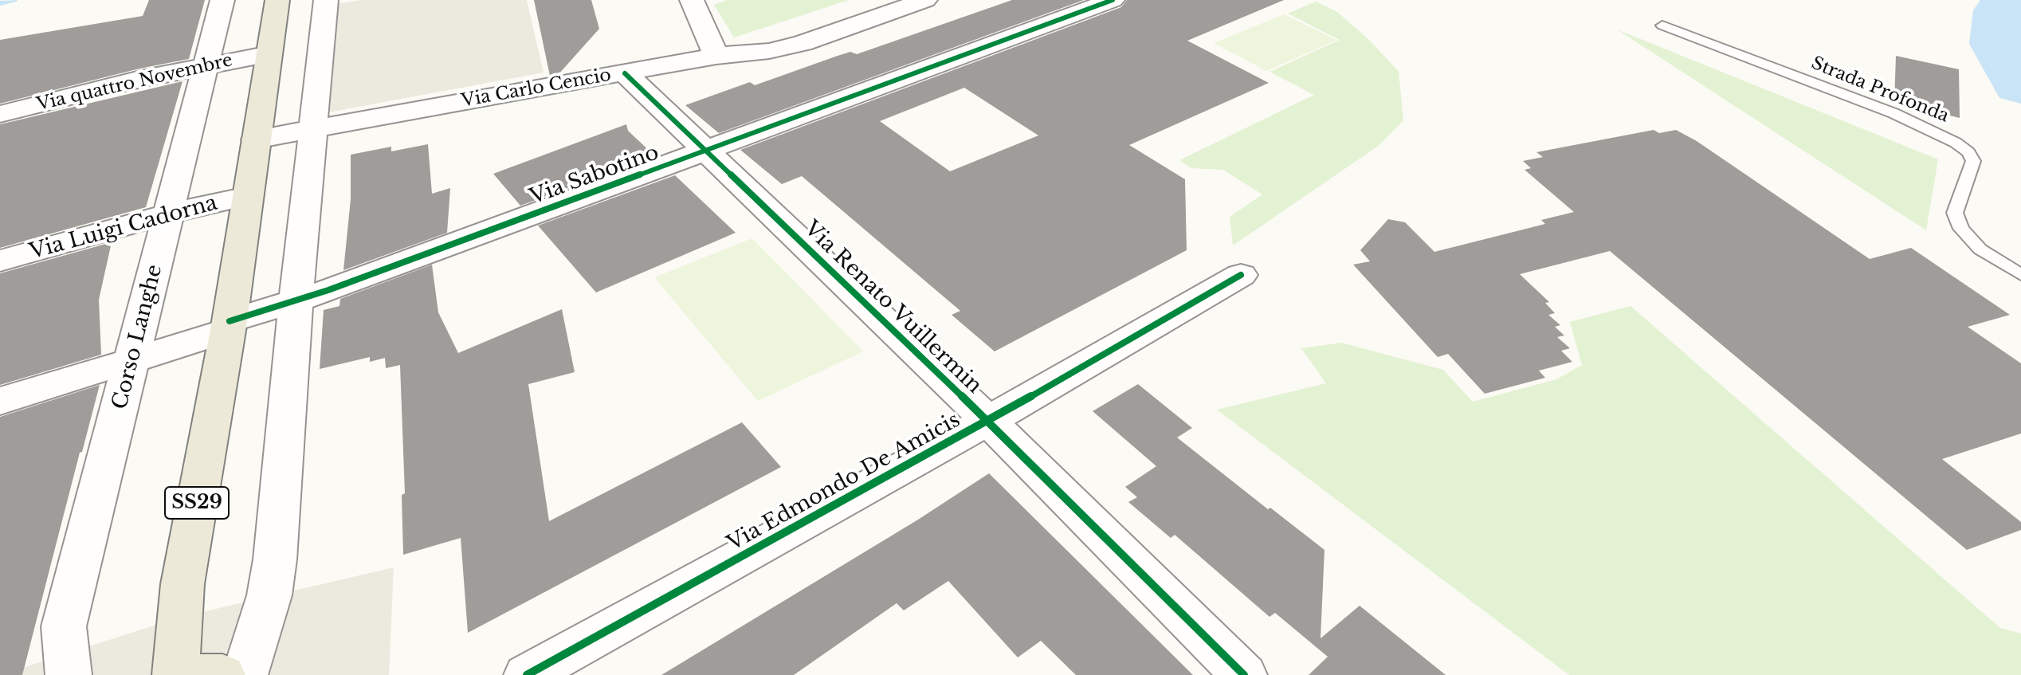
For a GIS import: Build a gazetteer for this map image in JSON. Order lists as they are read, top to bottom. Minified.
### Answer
{"streets":{"main road":["SS29"],"street":["Via quattro Novembre","Via Carlo Cencio","Via Sabotino","Via Luigi Cadorna","Via Renato Vuillermin","Corso Langhe","Via Edmondo De Amicis"],"lane":["Strada Profonda"]},"crossings":[["Via quattro Novembre","Corso Langhe"],["Via quattro Novembre","SS29"],["Via Carlo Cencio","Via Renato Vuillermin"],["Via Carlo Cencio","SS29"],["Via Sabotino","Via Renato Vuillermin"],["Via Sabotino","Corso Langhe"],["Via Sabotino","SS29"],["Via Luigi Cadorna","Corso Langhe"],["Via Luigi Cadorna","SS29"],["Via Renato Vuillermin","Via Edmondo De Amicis"]]}
